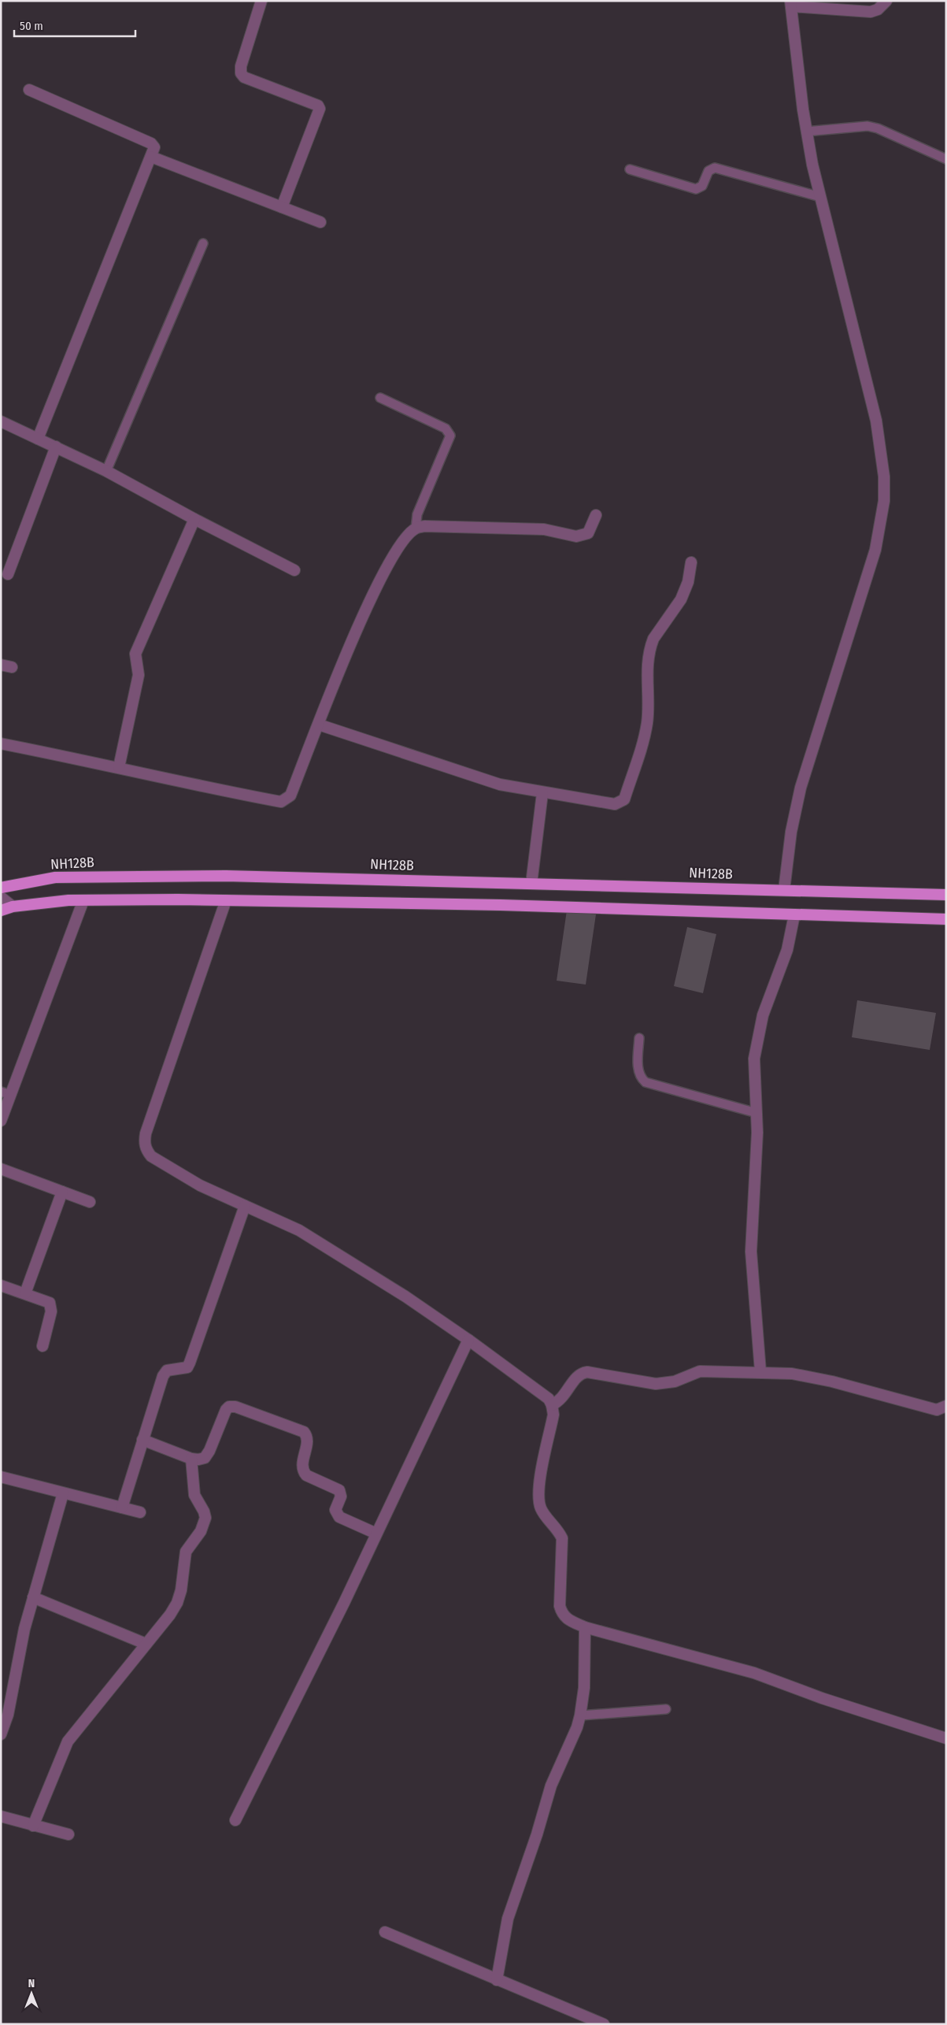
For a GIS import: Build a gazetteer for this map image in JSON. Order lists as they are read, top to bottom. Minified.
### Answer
{"streets":{"highway":["NH128B"]},"scale_bar":"50 m","north":"top"}
